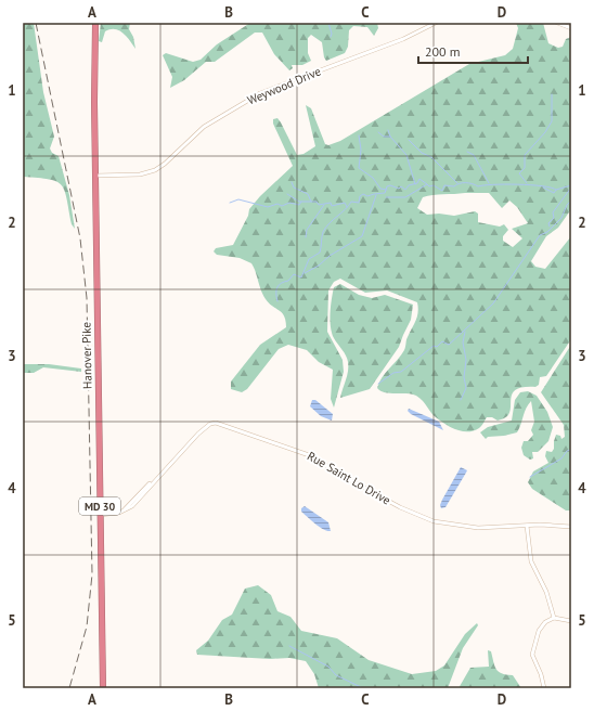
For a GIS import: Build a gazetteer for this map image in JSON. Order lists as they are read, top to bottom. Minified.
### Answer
{"streets":{"highway":["Hanover Pike","MD 30"],"street":["Weywood Drive","Rue Saint Lo Drive"]},"crossings":[["Weywood Drive","Hanover Pike"],["Hanover Pike","Rue Saint Lo Drive"]],"scale_bar":"200 m","grid":{"columns":["A","B","C","D"],"rows":["1","2","3","4","5"]}}
